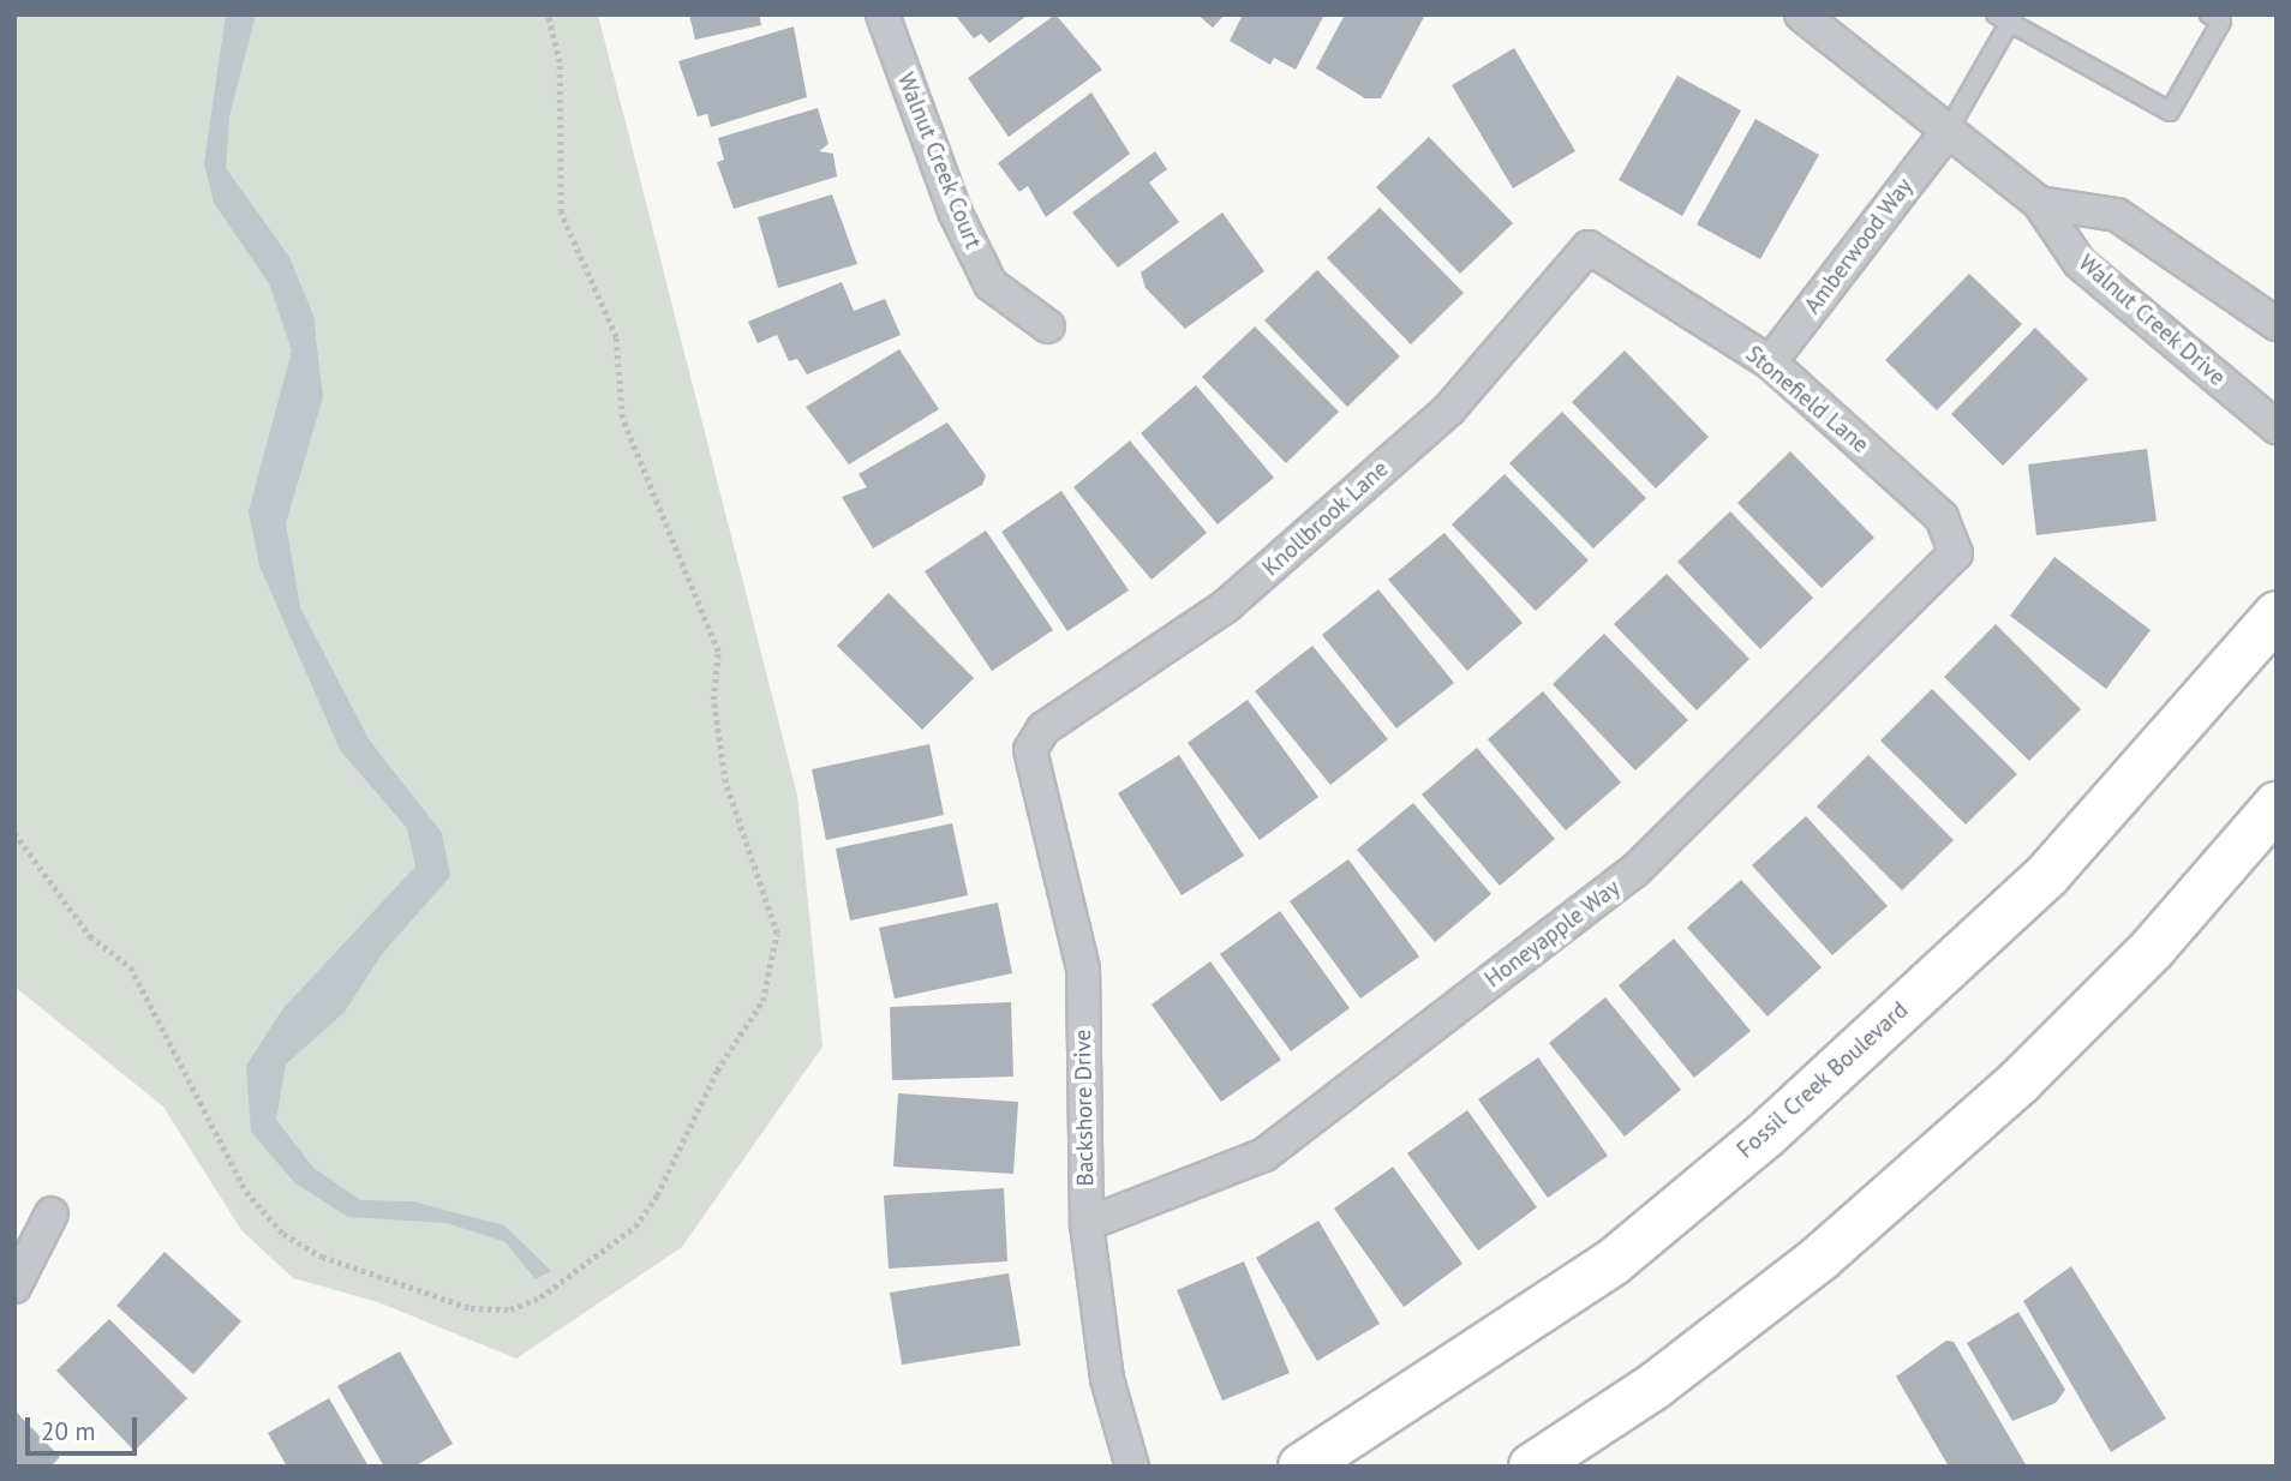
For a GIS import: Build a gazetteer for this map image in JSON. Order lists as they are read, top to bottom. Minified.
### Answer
{"streets":{"main road":["Fossil Creek Boulevard"],"street":["Walnut Creek Court","Amberwood Way","Walnut Creek Drive","Stonefield Lane","Knollbrook Lane","Honeyapple Way","Backshore Drive"]},"crossings":[["Amberwood Way","Walnut Creek Drive"],["Amberwood Way","Stonefield Lane"],["Stonefield Lane","Knollbrook Lane"],["Stonefield Lane","Honeyapple Way"],["Knollbrook Lane","Backshore Drive"],["Honeyapple Way","Backshore Drive"]],"scale_bar":"20 m"}
